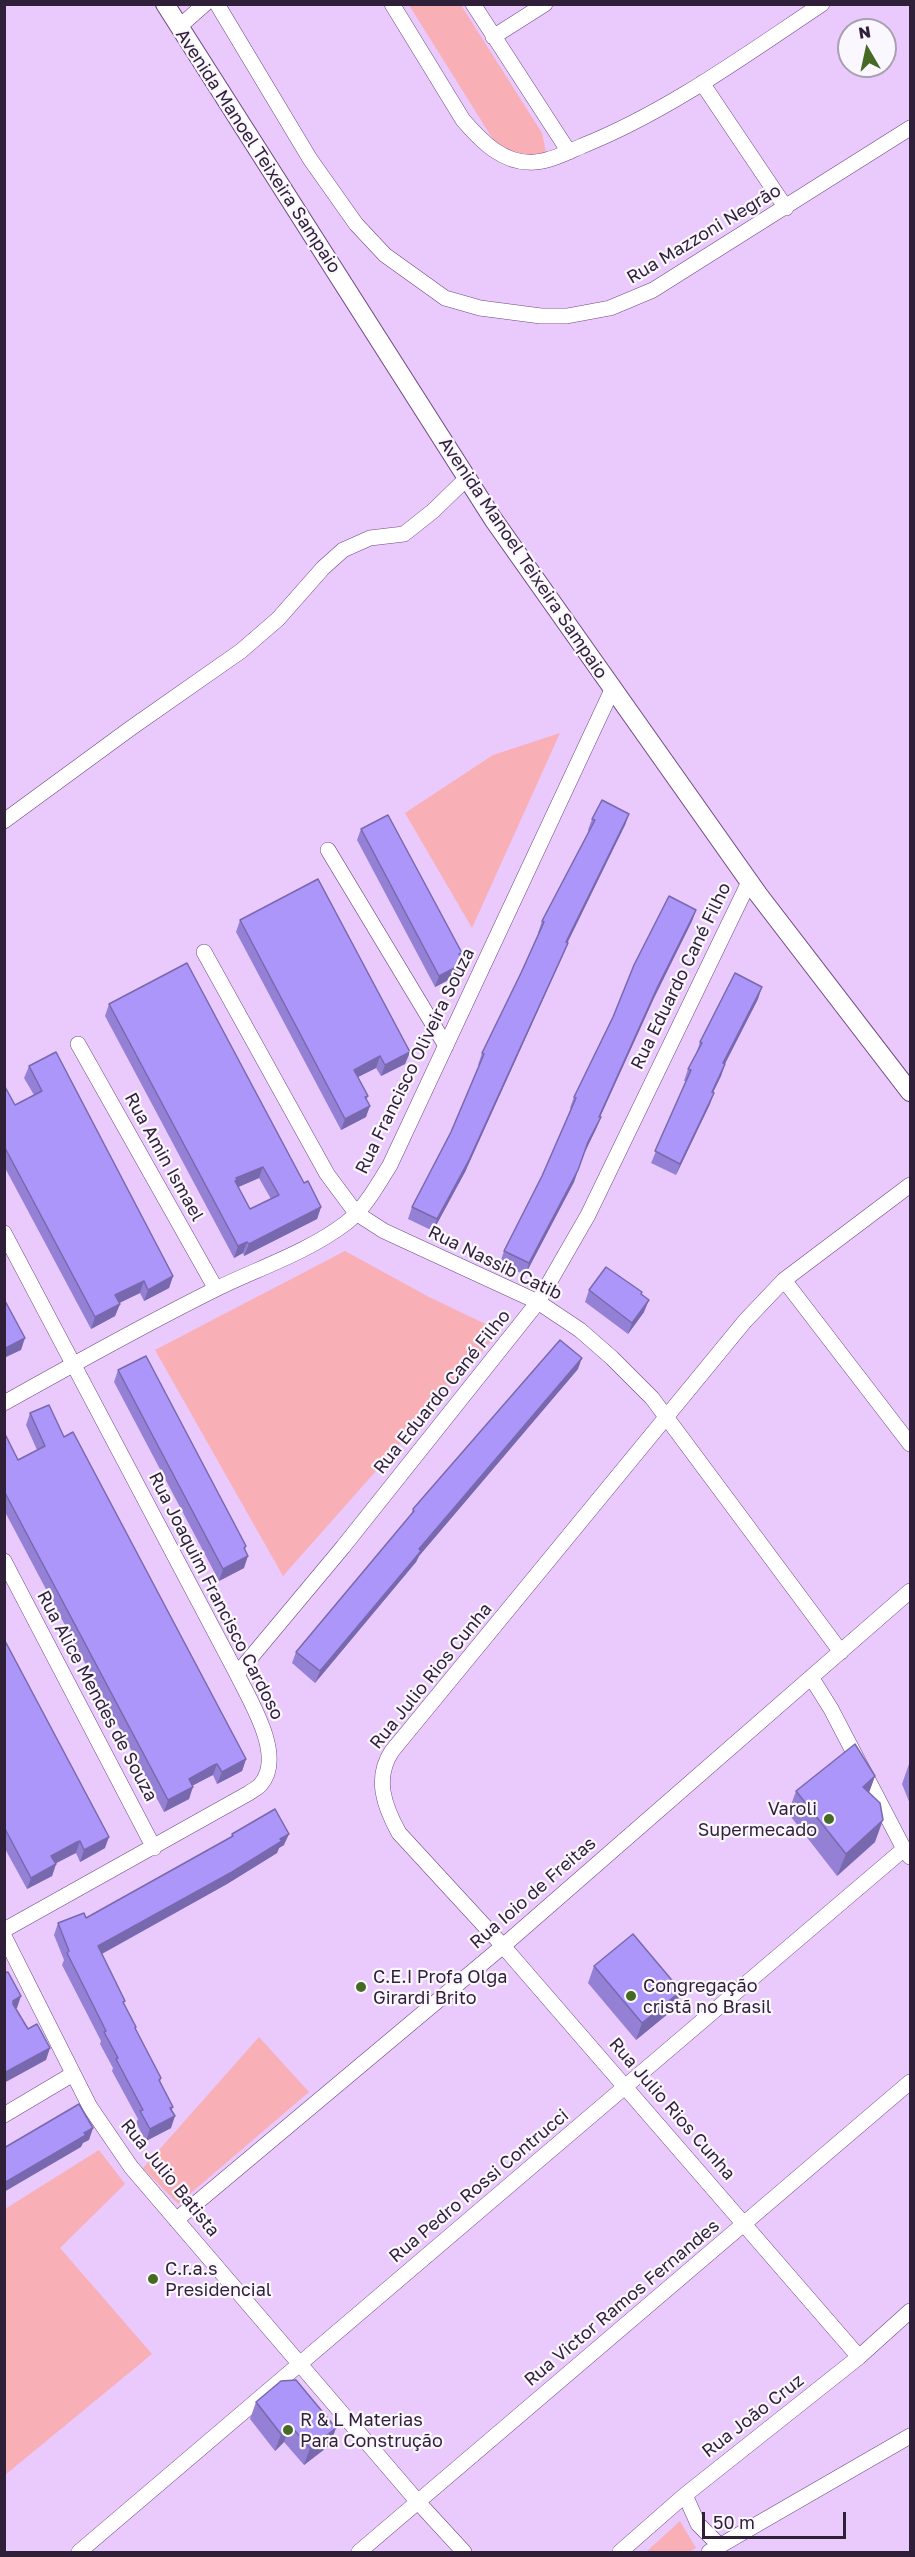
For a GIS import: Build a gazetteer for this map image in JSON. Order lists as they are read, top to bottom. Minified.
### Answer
{"streets":{"street":["Avenida Manoel Teixeira Sampaio","Rua Mazzoni Negrão","Rua Eduardo Cané Filho","Rua Francisco Oliveira Souza","Rua Amin Ismael","Rua Nassib Catib","Rua Joaquim Francisco Cardoso","Rua Julio Rios Cunha","Rua Alice Mendes de Souza","Rua Ioio de Freitas","Rua Julio Batista","Rua Pedro Rossi Contrucci","Rua Victor Ramos Fernandes","Rua João Cruz"]},"crossings":[["Avenida Manoel Teixeira Sampaio","Rua Eduardo Cané Filho"],["Avenida Manoel Teixeira Sampaio","Rua Francisco Oliveira Souza"],["Rua Eduardo Cané Filho","Rua Nassib Catib"],["Rua Eduardo Cané Filho","Rua Joaquim Francisco Cardoso"],["Rua Francisco Oliveira Souza","Rua Amin Ismael"],["Rua Francisco Oliveira Souza","Rua Nassib Catib"],["Rua Francisco Oliveira Souza","Rua Joaquim Francisco Cardoso"],["Rua Nassib Catib","Rua Julio Rios Cunha"],["Rua Nassib Catib","Rua Ioio de Freitas"],["Rua Joaquim Francisco Cardoso","Rua Alice Mendes de Souza"],["Rua Julio Rios Cunha","Rua Ioio de Freitas"],["Rua Julio Rios Cunha","Rua Pedro Rossi Contrucci"],["Rua Julio Rios Cunha","Rua Victor Ramos Fernandes"],["Rua Julio Rios Cunha","Rua João Cruz"],["Rua Ioio de Freitas","Rua Julio Batista"],["Rua Julio Batista","Rua Pedro Rossi Contrucci"],["Rua Julio Batista","Rua Victor Ramos Fernandes"]],"places":["Varoli Supermecado","C.E.I Profª Olga Girardi Brito","Congregação cristã no Brasil","C.r.a.s Presidencial","R & L Materias Para Construção"],"scale_bar":"50 m","north":"top"}
